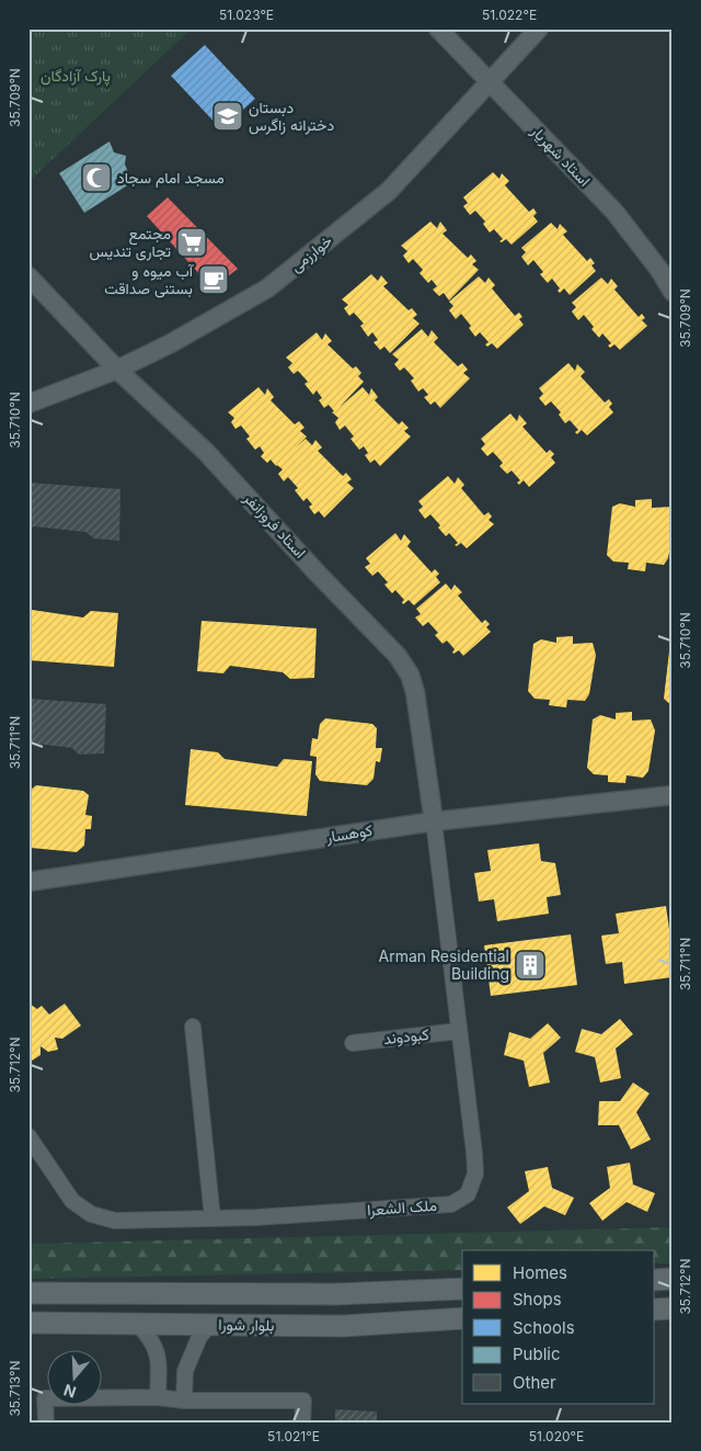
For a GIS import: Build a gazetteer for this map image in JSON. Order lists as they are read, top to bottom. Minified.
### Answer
{"streets":{"main road":["بلوار شورا"],"street":["استاد شهریار","خوارزمی","استاد فروزانفر","کوهسار","کبودوند","ملک الشعرا"]},"crossings":[["استاد شهریار","خوارزمی"],["خوارزمی","استاد فروزانفر"],["استاد فروزانفر","کوهسار"],["استاد فروزانفر","ملک الشعرا"],["کوهسار","ملک الشعرا"],["کبودوند","ملک الشعرا"]],"parks":["پارک آزادگان"],"places":{"school or university":["دبستان دخترانه زاگرس"],"mosque":["مسجد امام سجاد"],"supermarket":["مجتمع تجاری تندیس"],"cafe":["آب میوه و بستنی صداقت"],"building":["Arman Residential Building"]},"legend":["Homes","Shops","Schools","Public","Other"],"north":"bottom","coordinates":["51.023°E","51.022°E","35.709°N","35.710°N","35.711°N","35.712°N","35.713°N","51.021°E","51.020°E"]}
